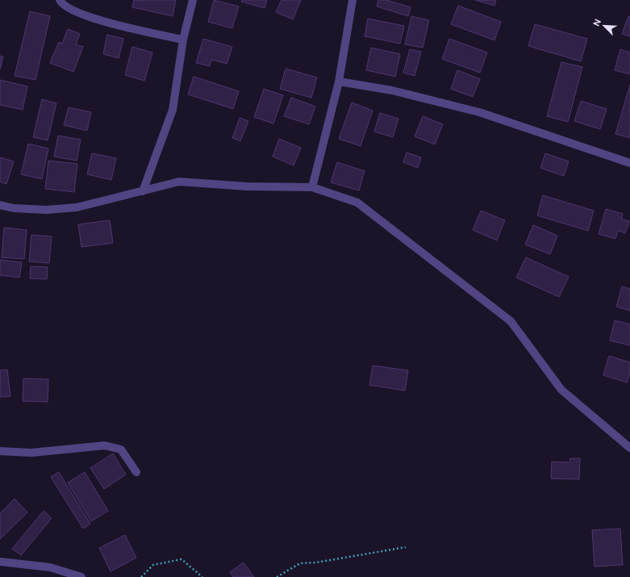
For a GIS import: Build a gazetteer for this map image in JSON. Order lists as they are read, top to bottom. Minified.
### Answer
{"north":"top left"}
